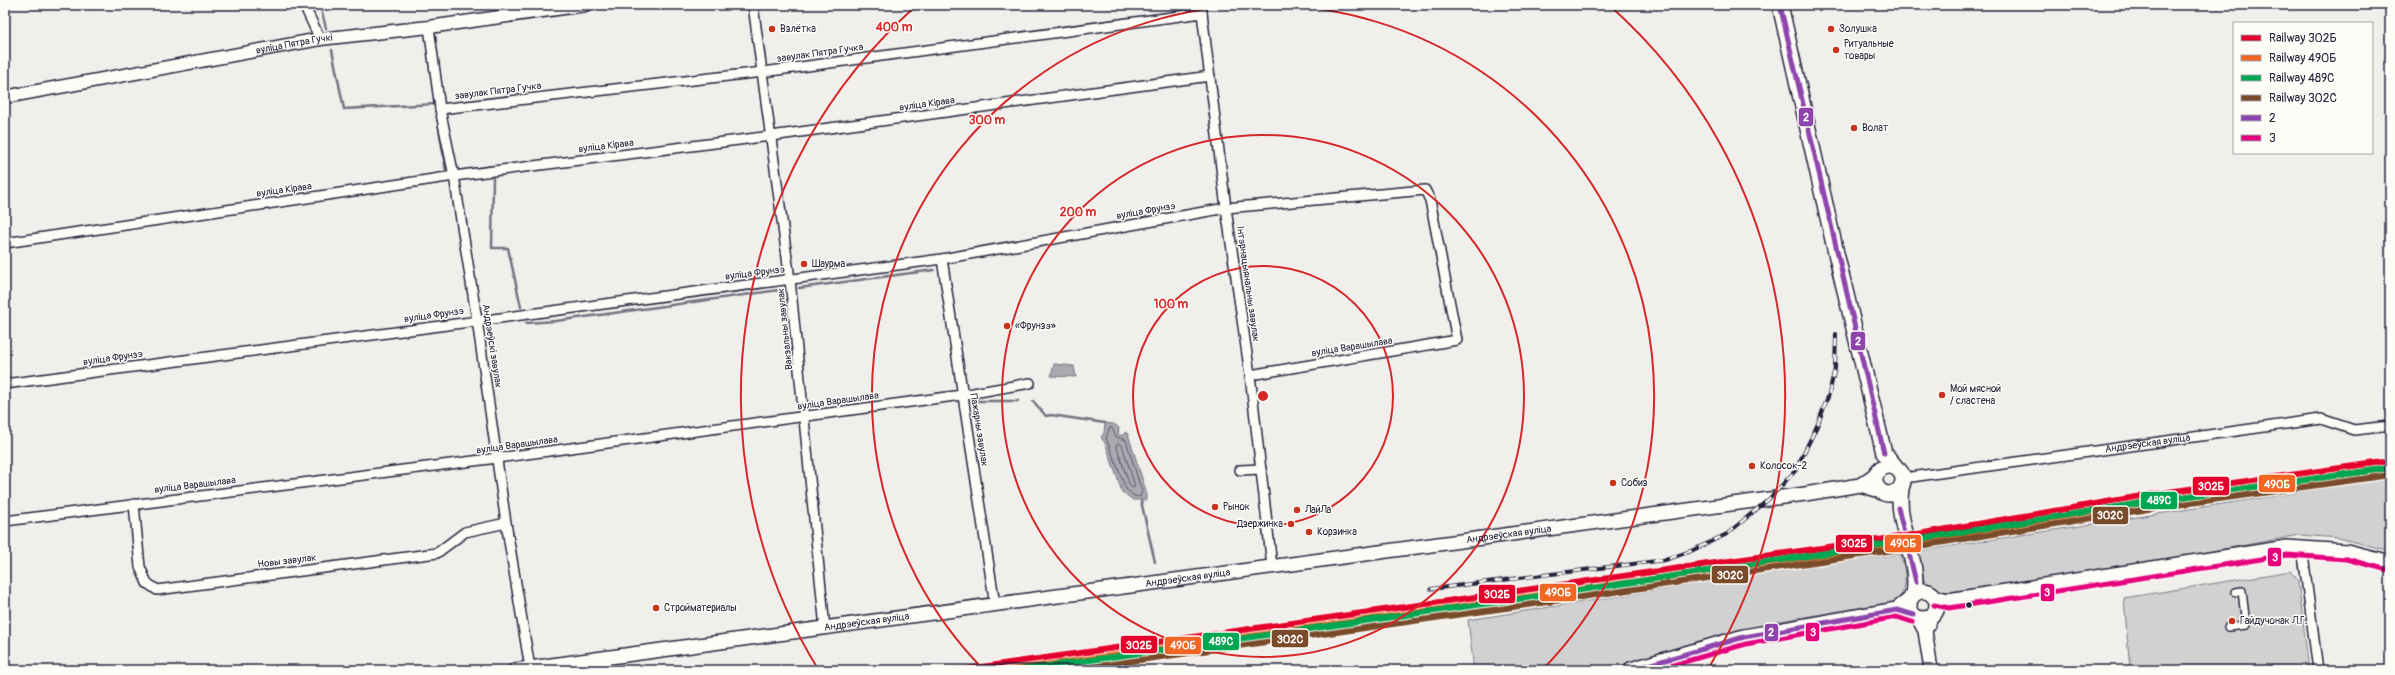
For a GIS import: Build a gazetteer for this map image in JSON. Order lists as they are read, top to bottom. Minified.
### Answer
{"streets":{"main road":["Андрэеўская вуліца"],"street":["вуліца Пятра Гучкі","завулак Пятра Гучка","вуліца Кірава","вуліца Фрунзэ","Інтэрнацыянальны завулак","Вакзальны завулак","Андрэеўскі завулак","вуліца Варашылава","Пажарны завулак","Новы завулак"]},"crossings":[["вуліца Пятра Гучкі","Андрэеўскі завулак"],["завулак Пятра Гучка","Інтэрнацыянальны завулак"],["завулак Пятра Гучка","Вакзальны завулак"],["завулак Пятра Гучка","Андрэеўскі завулак"],["вуліца Кірава","Інтэрнацыянальны завулак"],["вуліца Кірава","Вакзальны завулак"],["вуліца Кірава","Андрэеўскі завулак"],["вуліца Фрунзэ","Інтэрнацыянальны завулак"],["вуліца Фрунзэ","Вакзальны завулак"],["вуліца Фрунзэ","Андрэеўскі завулак"],["вуліца Фрунзэ","вуліца Варашылава"],["вуліца Фрунзэ","Пажарны завулак"],["Інтэрнацыянальны завулак","вуліца Варашылава"],["Інтэрнацыянальны завулак","Андрэеўская вуліца"],["Вакзальны завулак","вуліца Варашылава"],["Вакзальны завулак","Андрэеўская вуліца"],["Андрэеўскі завулак","вуліца Варашылава"],["Андрэеўскі завулак","Андрэеўская вуліца"],["Андрэеўскі завулак","Новы завулак"],["вуліца Варашылава","Пажарны завулак"],["вуліца Варашылава","Новы завулак"],["Пажарны завулак","Андрэеўская вуліца"]],"places":["Взлётка","Золушка","Ритуальные товары","Волат","Шаурма","«Фрунзэ»","Мой мясной / сластена","Колосок-2","Собиз","Рынок","ЛайЛа","Дзержинка","Корзинка","Стройматериалы","Гайдучонак Л.Г."],"lines":["transit line 2","rail line 302Б","rail line 490Б","rail line 489С","rail line 302С","transit line 3"],"legend":["Railway 302Б","Railway 490Б","Railway 489С","Railway 302С","2","3"],"rings":["400 m","300 m","200 m","100 m"]}
